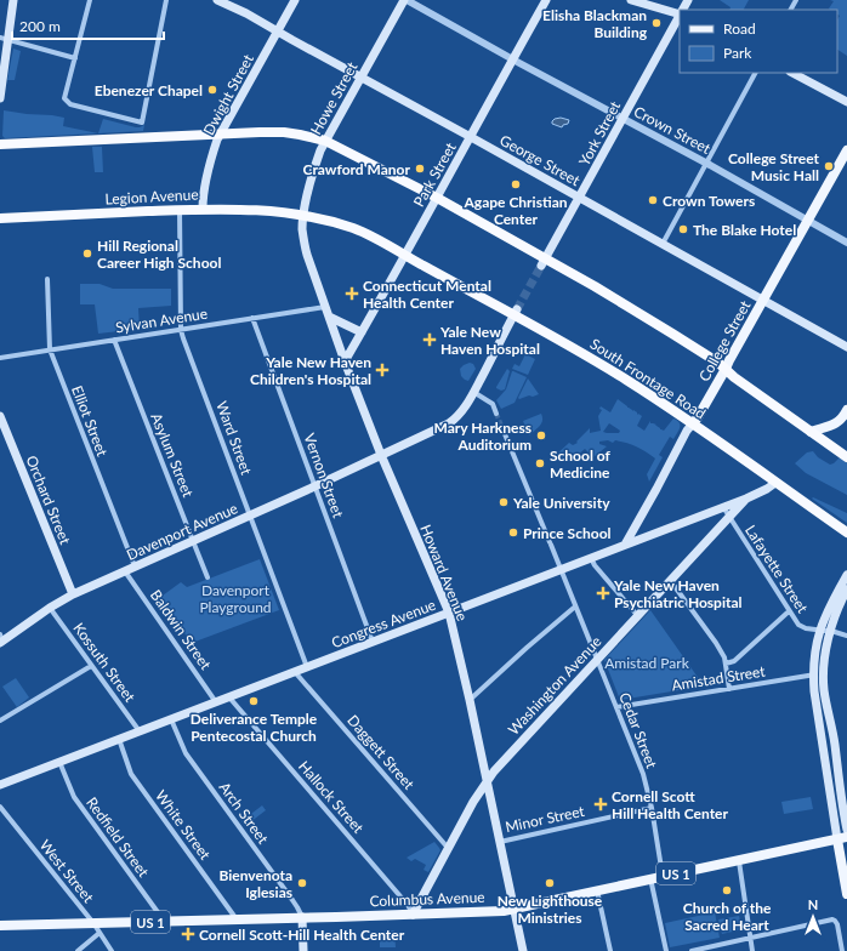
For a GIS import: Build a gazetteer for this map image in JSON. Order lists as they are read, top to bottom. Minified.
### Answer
{"streets":{"highway":["Legion Avenue","South Frontage Road"],"main road":["Dwight Street","Howe Street","York Street","George Street","Park Street","College Street","Orchard Street","Davenport Avenue","Howard Avenue","Congress Avenue","Washington Avenue","US 1","Columbus Avenue"],"street":["Crown Street","Sylvan Avenue","Elliot Street","Ward Street","Asylum Street","Vernon Street","Lafayette Street","Baldwin Street","Kossuth Street","Amistad Street","Cedar Street","Daggett Street","Hallock Street","Arch Street","Minor Street","White Street","Redfield Street","West Street"]},"crossings":[["Dwight Street","George Street"],["Dwight Street","Legion Avenue"],["Howe Street","Crown Street"],["Howe Street","George Street"],["Howe Street","Legion Avenue"],["Howe Street","South Frontage Road"],["Howe Street","Howard Avenue"],["Crown Street","York Street"],["Crown Street","Park Street"],["Crown Street","College Street"],["York Street","George Street"],["George Street","Park Street"],["George Street","College Street"],["Park Street","South Frontage Road"],["Park Street","Howard Avenue"],["Legion Avenue","South Frontage Road"],["Legion Avenue","Ward Street"],["Legion Avenue","Howard Avenue"],["Sylvan Avenue","Elliot Street"],["Sylvan Avenue","Ward Street"],["Sylvan Avenue","Asylum Street"],["Sylvan Avenue","Vernon Street"],["Sylvan Avenue","Howard Avenue"],["College Street","South Frontage Road"],["College Street","Congress Avenue"],["South Frontage Road","Howard Avenue"],["South Frontage Road","Congress Avenue"],["Elliot Street","Davenport Avenue"],["Ward Street","Davenport Avenue"],["Ward Street","Congress Avenue"],["Asylum Street","Davenport Avenue"],["Vernon Street","Davenport Avenue"],["Vernon Street","Congress Avenue"],["Orchard Street","Davenport Avenue"],["Davenport Avenue","Howard Avenue"],["Davenport Avenue","Baldwin Street"],["Davenport Avenue","Kossuth Street"],["Lafayette Street","Congress Avenue"],["Lafayette Street","Washington Avenue"],["Howard Avenue","Congress Avenue"],["Howard Avenue","Washington Avenue"],["Howard Avenue","Minor Street"],["Howard Avenue","Columbus Avenue"],["Congress Avenue","Baldwin Street"],["Congress Avenue","Kossuth Street"],["Congress Avenue","Washington Avenue"],["Congress Avenue","Cedar Street"],["Congress Avenue","Daggett Street"],["Congress Avenue","Hallock Street"],["Congress Avenue","Arch Street"],["Congress Avenue","White Street"],["Congress Avenue","Redfield Street"],["Amistad Street","Cedar Street"],["Washington Avenue","Cedar Street"],["Washington Avenue","Daggett Street"],["Washington Avenue","Hallock Street"],["Washington Avenue","Columbus Avenue"],["Cedar Street","Minor Street"],["Cedar Street","Columbus Avenue"],["Hallock Street","Columbus Avenue"],["Arch Street","Columbus Avenue"],["White Street","Columbus Avenue"],["Redfield Street","Columbus Avenue"],["West Street","Columbus Avenue"]],"parks":["Davenport Playground","Amistad Park"],"places":{"other":["Elisha Blackman Building","Ebenezer Chapel","College Street Music Hall","Crawford Manor","Agape Christian Center","Crown Towers","The Blake Hotel","Hill Regional Career High School","Mary Harkness Auditorium","School of Medicine","Yale University","Prince School","Deliverance Temple Pentecostal Church","Bienvenota Iglesias","New Lighthouse Ministries","Church of the Sacred Heart"],"health":["Connecticut Mental Health Center","Yale New Haven Hospital","Yale New Haven Children's Hospital","Yale New Haven Psychiatric Hospital","Cornell Scott Hill Health Center","Cornell Scott-Hill Health Center"]},"legend":["Road","Park"],"scale_bar":"200 m","north":"top"}
